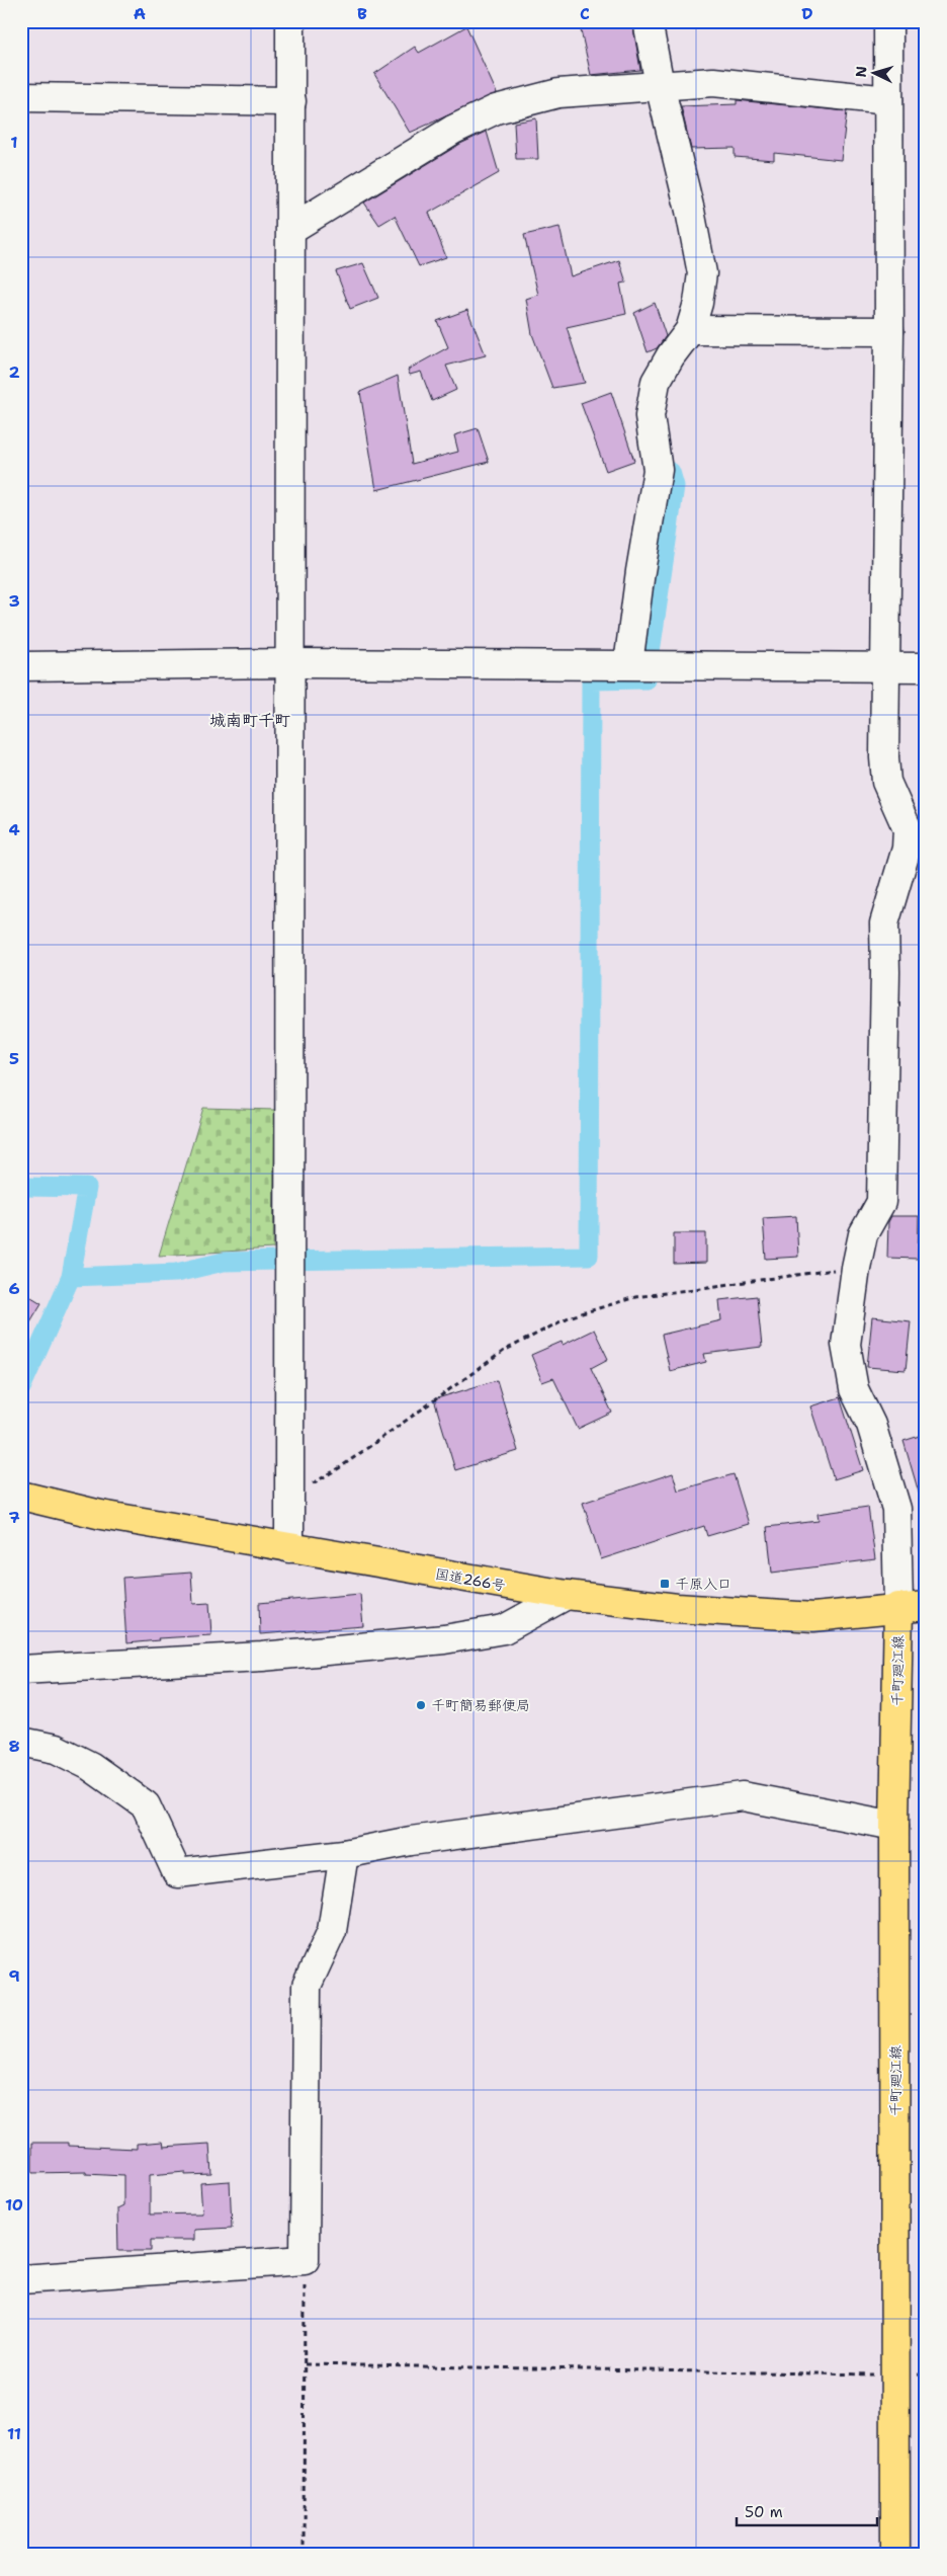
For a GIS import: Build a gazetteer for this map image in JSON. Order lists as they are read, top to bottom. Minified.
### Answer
{"streets":{"main road":["国道266号","千町廻江線"]},"crossings":[["国道266号","千町廻江線"]],"districts":["城南町千町"],"places":{"transit":["千原入口"],"other":["千町簡易郵便局"]},"scale_bar":"50 m","north":"left","grid":{"columns":["A","B","C","D"],"rows":["1","2","3","4","5","6","7","8","9","10","11"]}}
